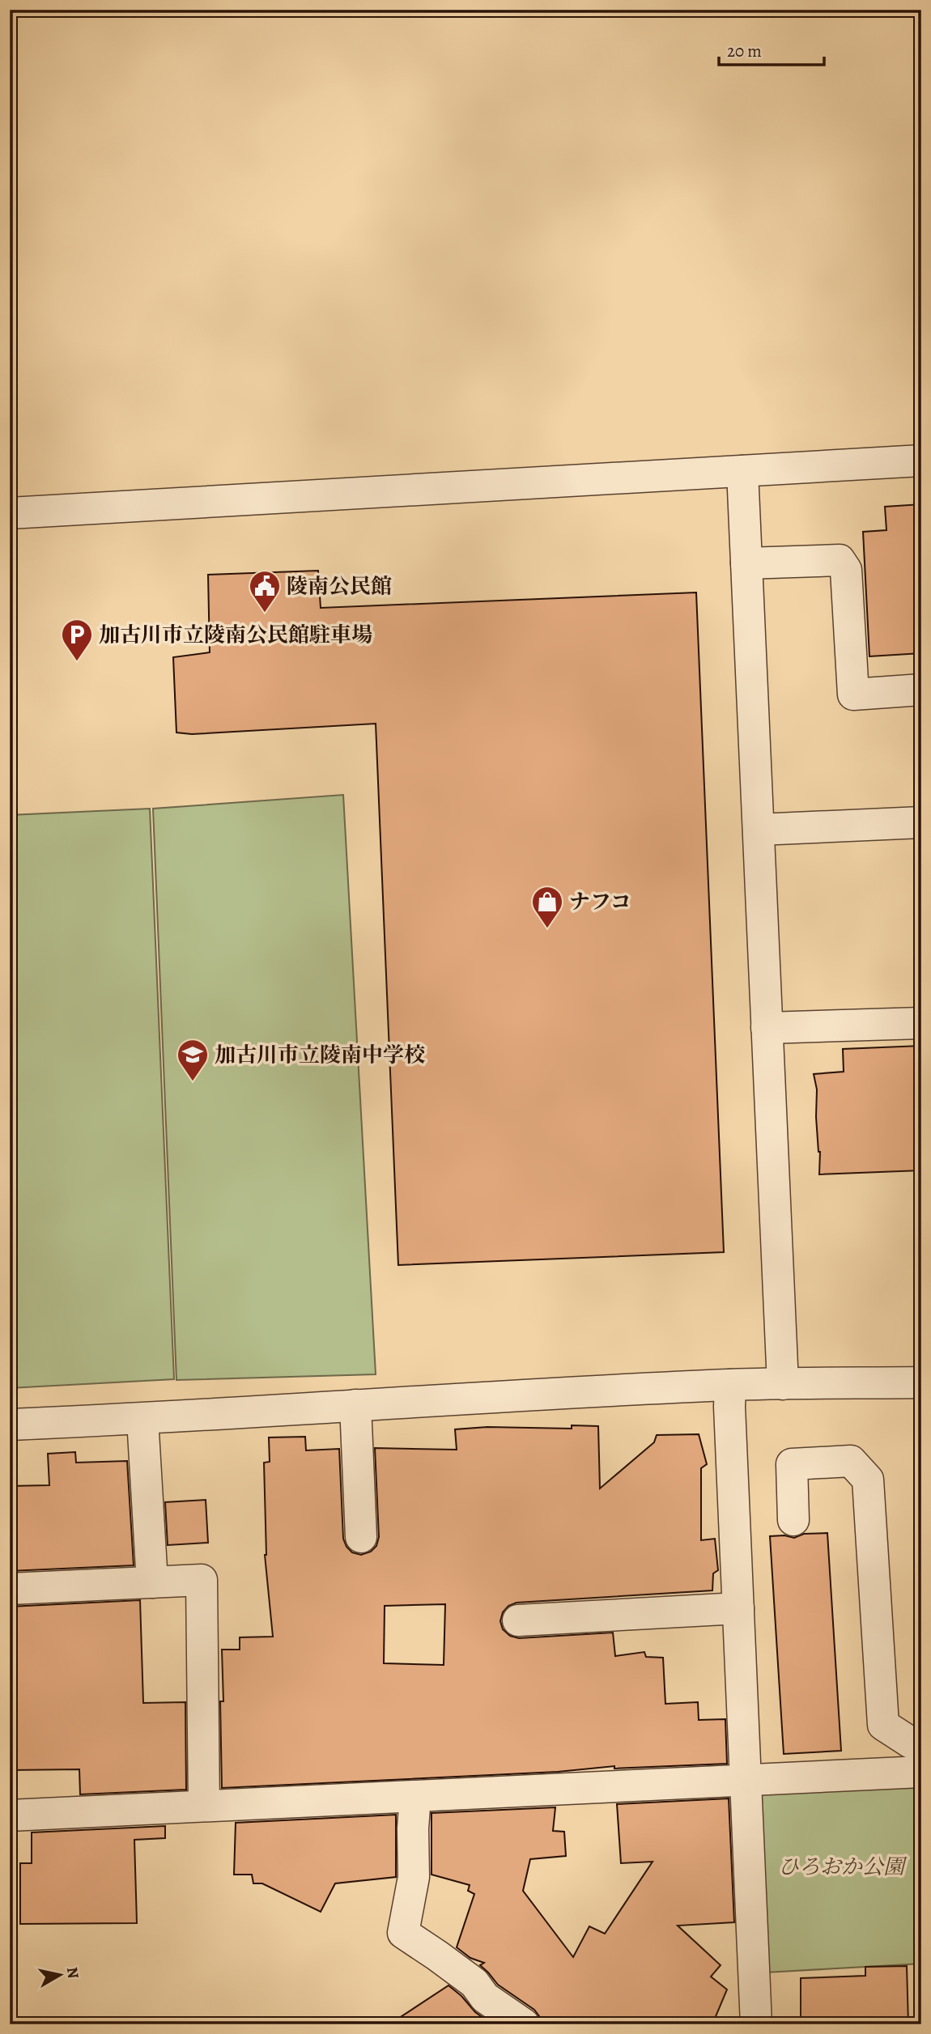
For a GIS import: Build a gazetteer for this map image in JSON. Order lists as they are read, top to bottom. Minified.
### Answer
{"parks":["ひろおか公園"],"places":{"public building":["陵南公民館"],"parking":["加古川市立陵南公民館駐車場"],"shop":["ナフコ"],"school or university":["加古川市立陵南中学校"]},"scale_bar":"20 m","north":"right"}
